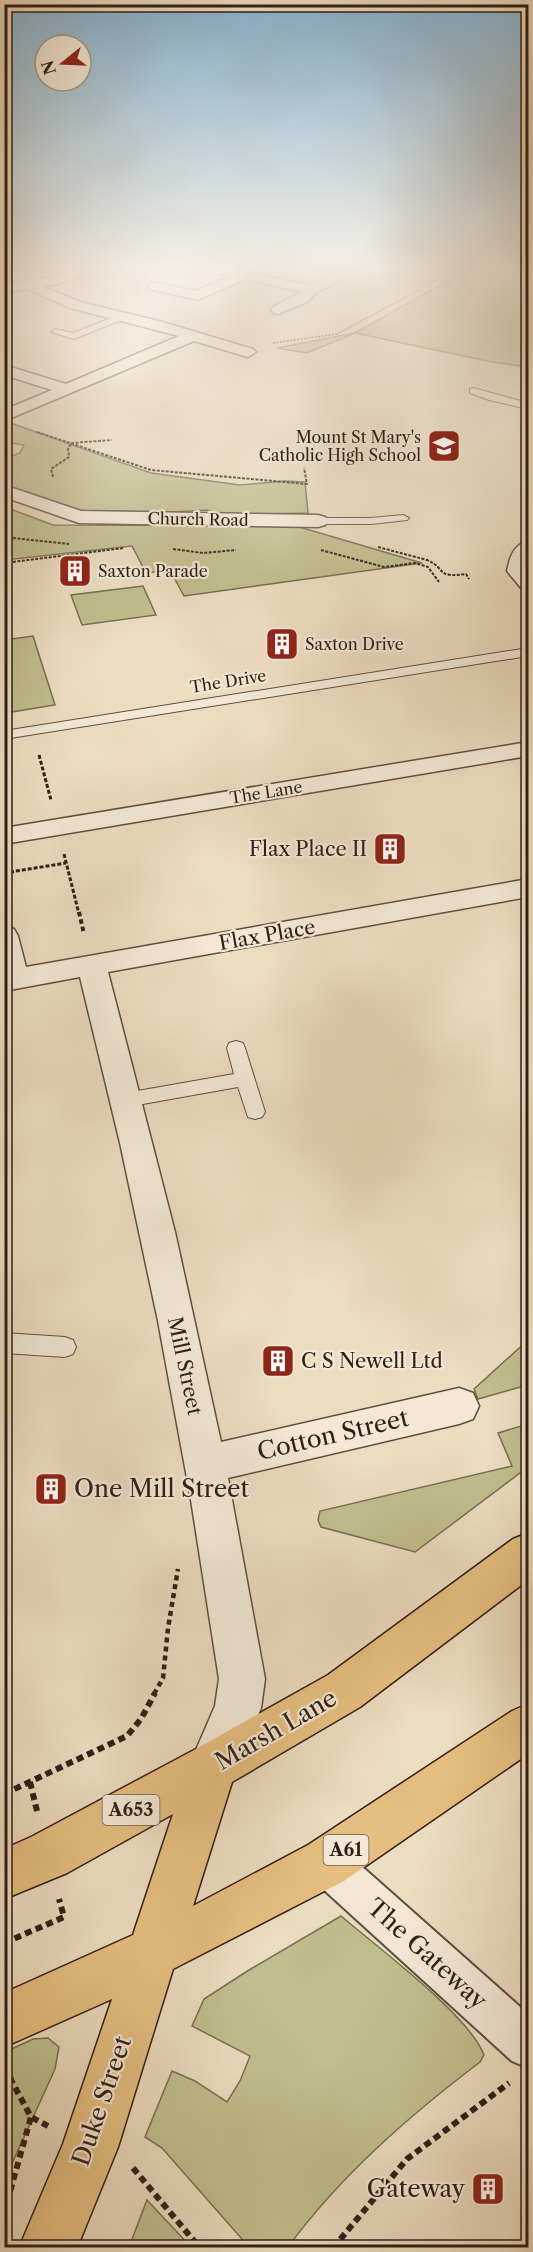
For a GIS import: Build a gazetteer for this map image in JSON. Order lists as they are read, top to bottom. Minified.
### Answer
{"streets":{"highway":["Marsh Lane","A653","A61","Duke Street"],"street":["Church Road","The Lane","Flax Place","Mill Street","Cotton Street","The Gateway"],"lane":["The Drive"]},"crossings":[["Flax Place","Mill Street"],["Mill Street","Cotton Street"],["Mill Street","Marsh Lane"],["Mill Street","Duke Street"],["Marsh Lane","Duke Street"],["A61","The Gateway"],["A61","Duke Street"]],"places":{"school or university":["Mount St Mary's Catholic High School"],"building":["Saxton Parade","Saxton Drive","Flax Place II","C S Newell Ltd","One Mill Street","Gateway"]},"north":"left"}
